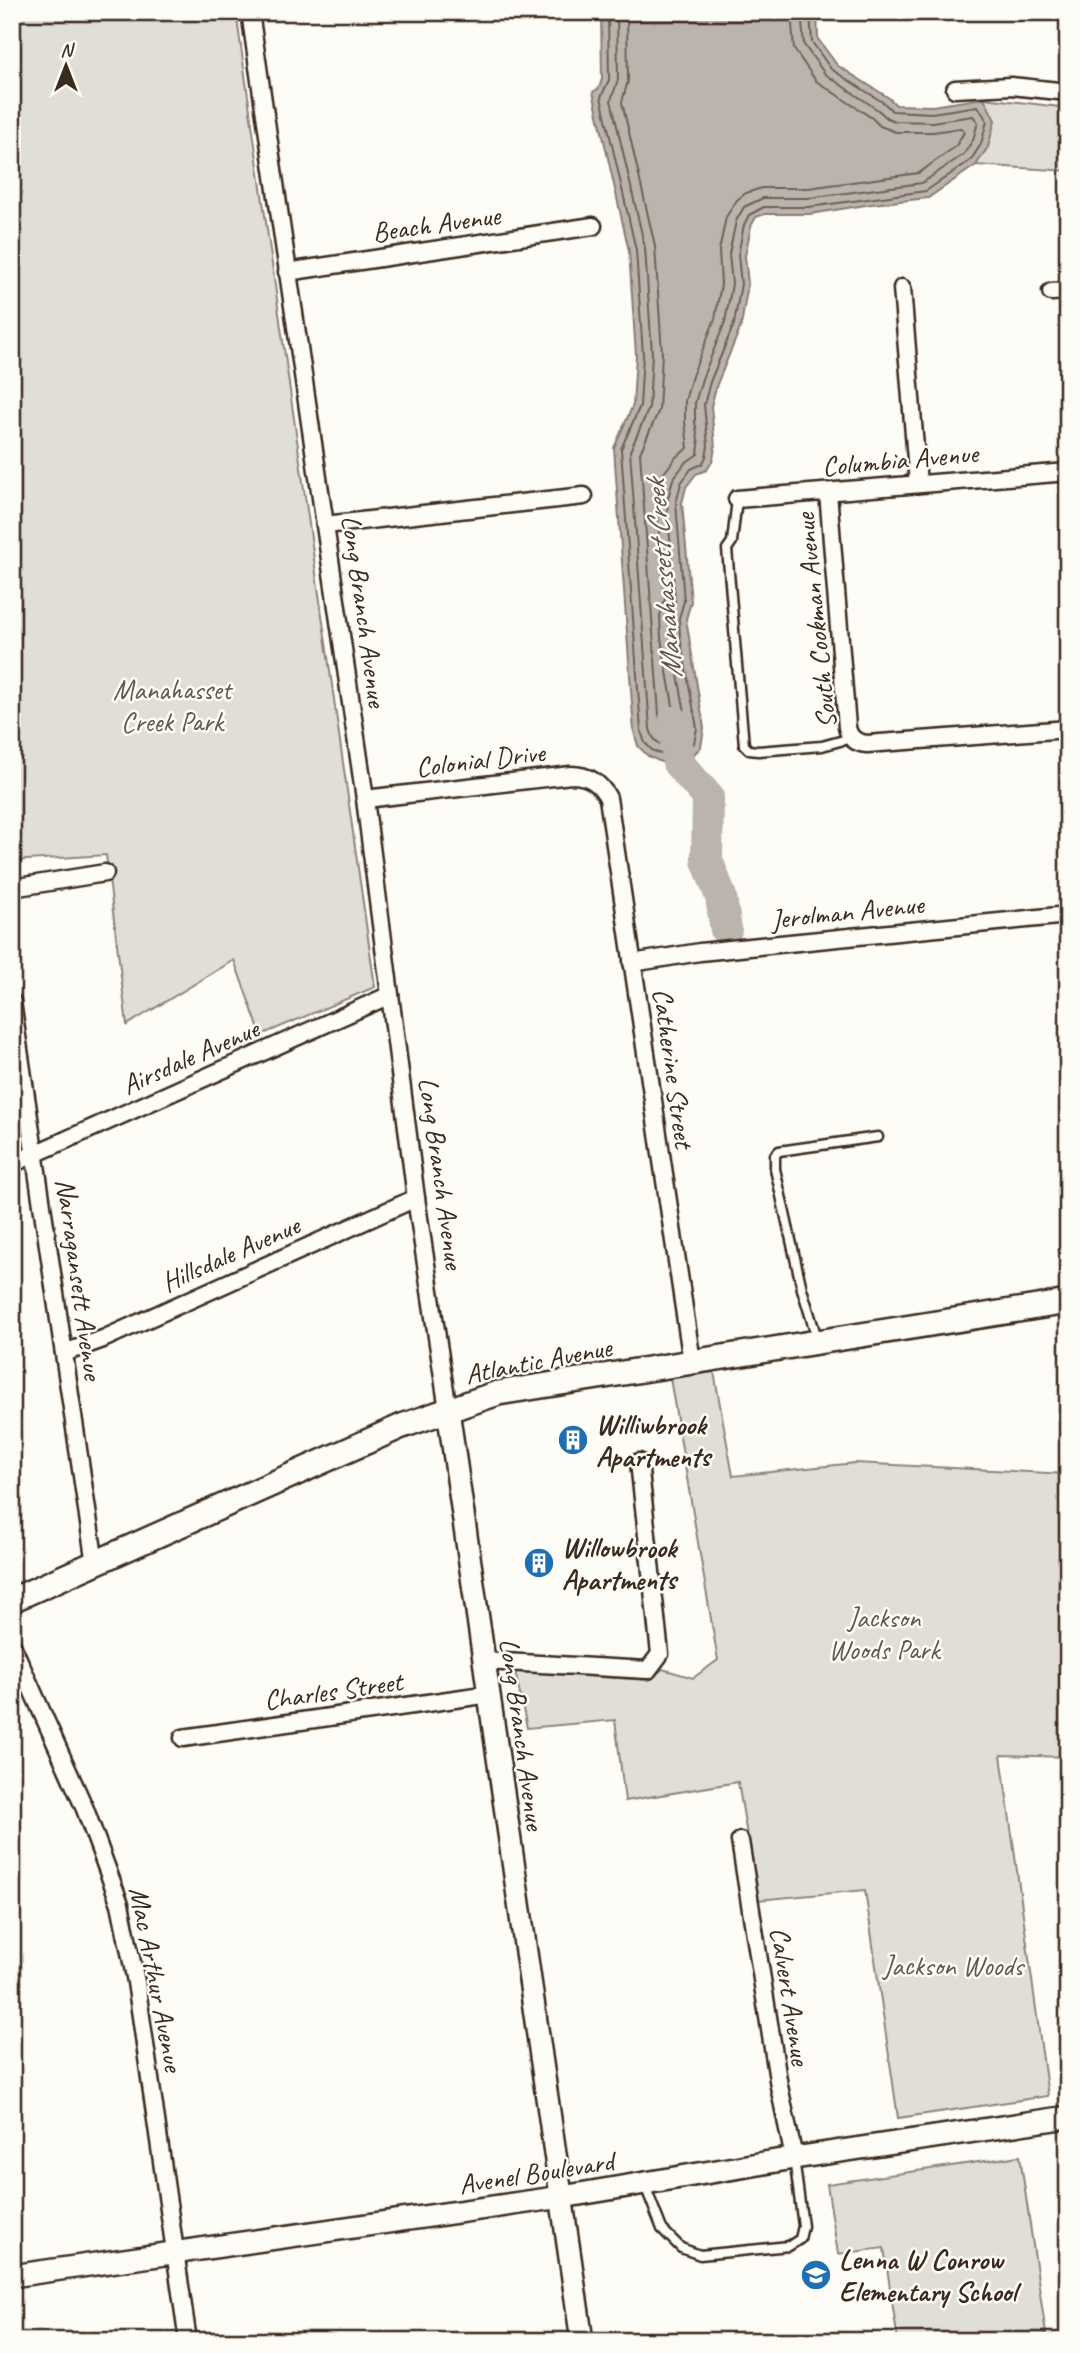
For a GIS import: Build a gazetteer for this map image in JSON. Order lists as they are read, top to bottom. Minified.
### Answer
{"streets":{"main road":["Atlantic Avenue"],"street":["Beach Avenue","Columbia Avenue","Long Branch Avenue","South Cookman Avenue","Colonial Drive","Jerolman Avenue","Airsdale Avenue","Catherine Street","Hillsdale Avenue","Narragansett Avenue","Charles Street","Mac Arthur Avenue","Calvert Avenue","Avenel Boulevard"]},"crossings":[["Beach Avenue","Long Branch Avenue"],["Columbia Avenue","South Cookman Avenue"],["Long Branch Avenue","Colonial Drive"],["Long Branch Avenue","Airsdale Avenue"],["Long Branch Avenue","Hillsdale Avenue"],["Long Branch Avenue","Atlantic Avenue"],["Long Branch Avenue","Charles Street"],["Long Branch Avenue","Avenel Boulevard"],["Colonial Drive","Catherine Street"],["Jerolman Avenue","Catherine Street"],["Airsdale Avenue","Narragansett Avenue"],["Catherine Street","Atlantic Avenue"],["Hillsdale Avenue","Narragansett Avenue"],["Narragansett Avenue","Atlantic Avenue"],["Mac Arthur Avenue","Avenel Boulevard"],["Calvert Avenue","Avenel Boulevard"]],"water":["Manahassett Creek"],"parks":["Manahasset Creek Park","Jackson Woods Park","Jackson Woods"],"places":{"building":["Williwbrook Apartments","Willowbrook Apartments"],"school or university":["Lenna W Conrow Elementary School"]},"north":"top"}
